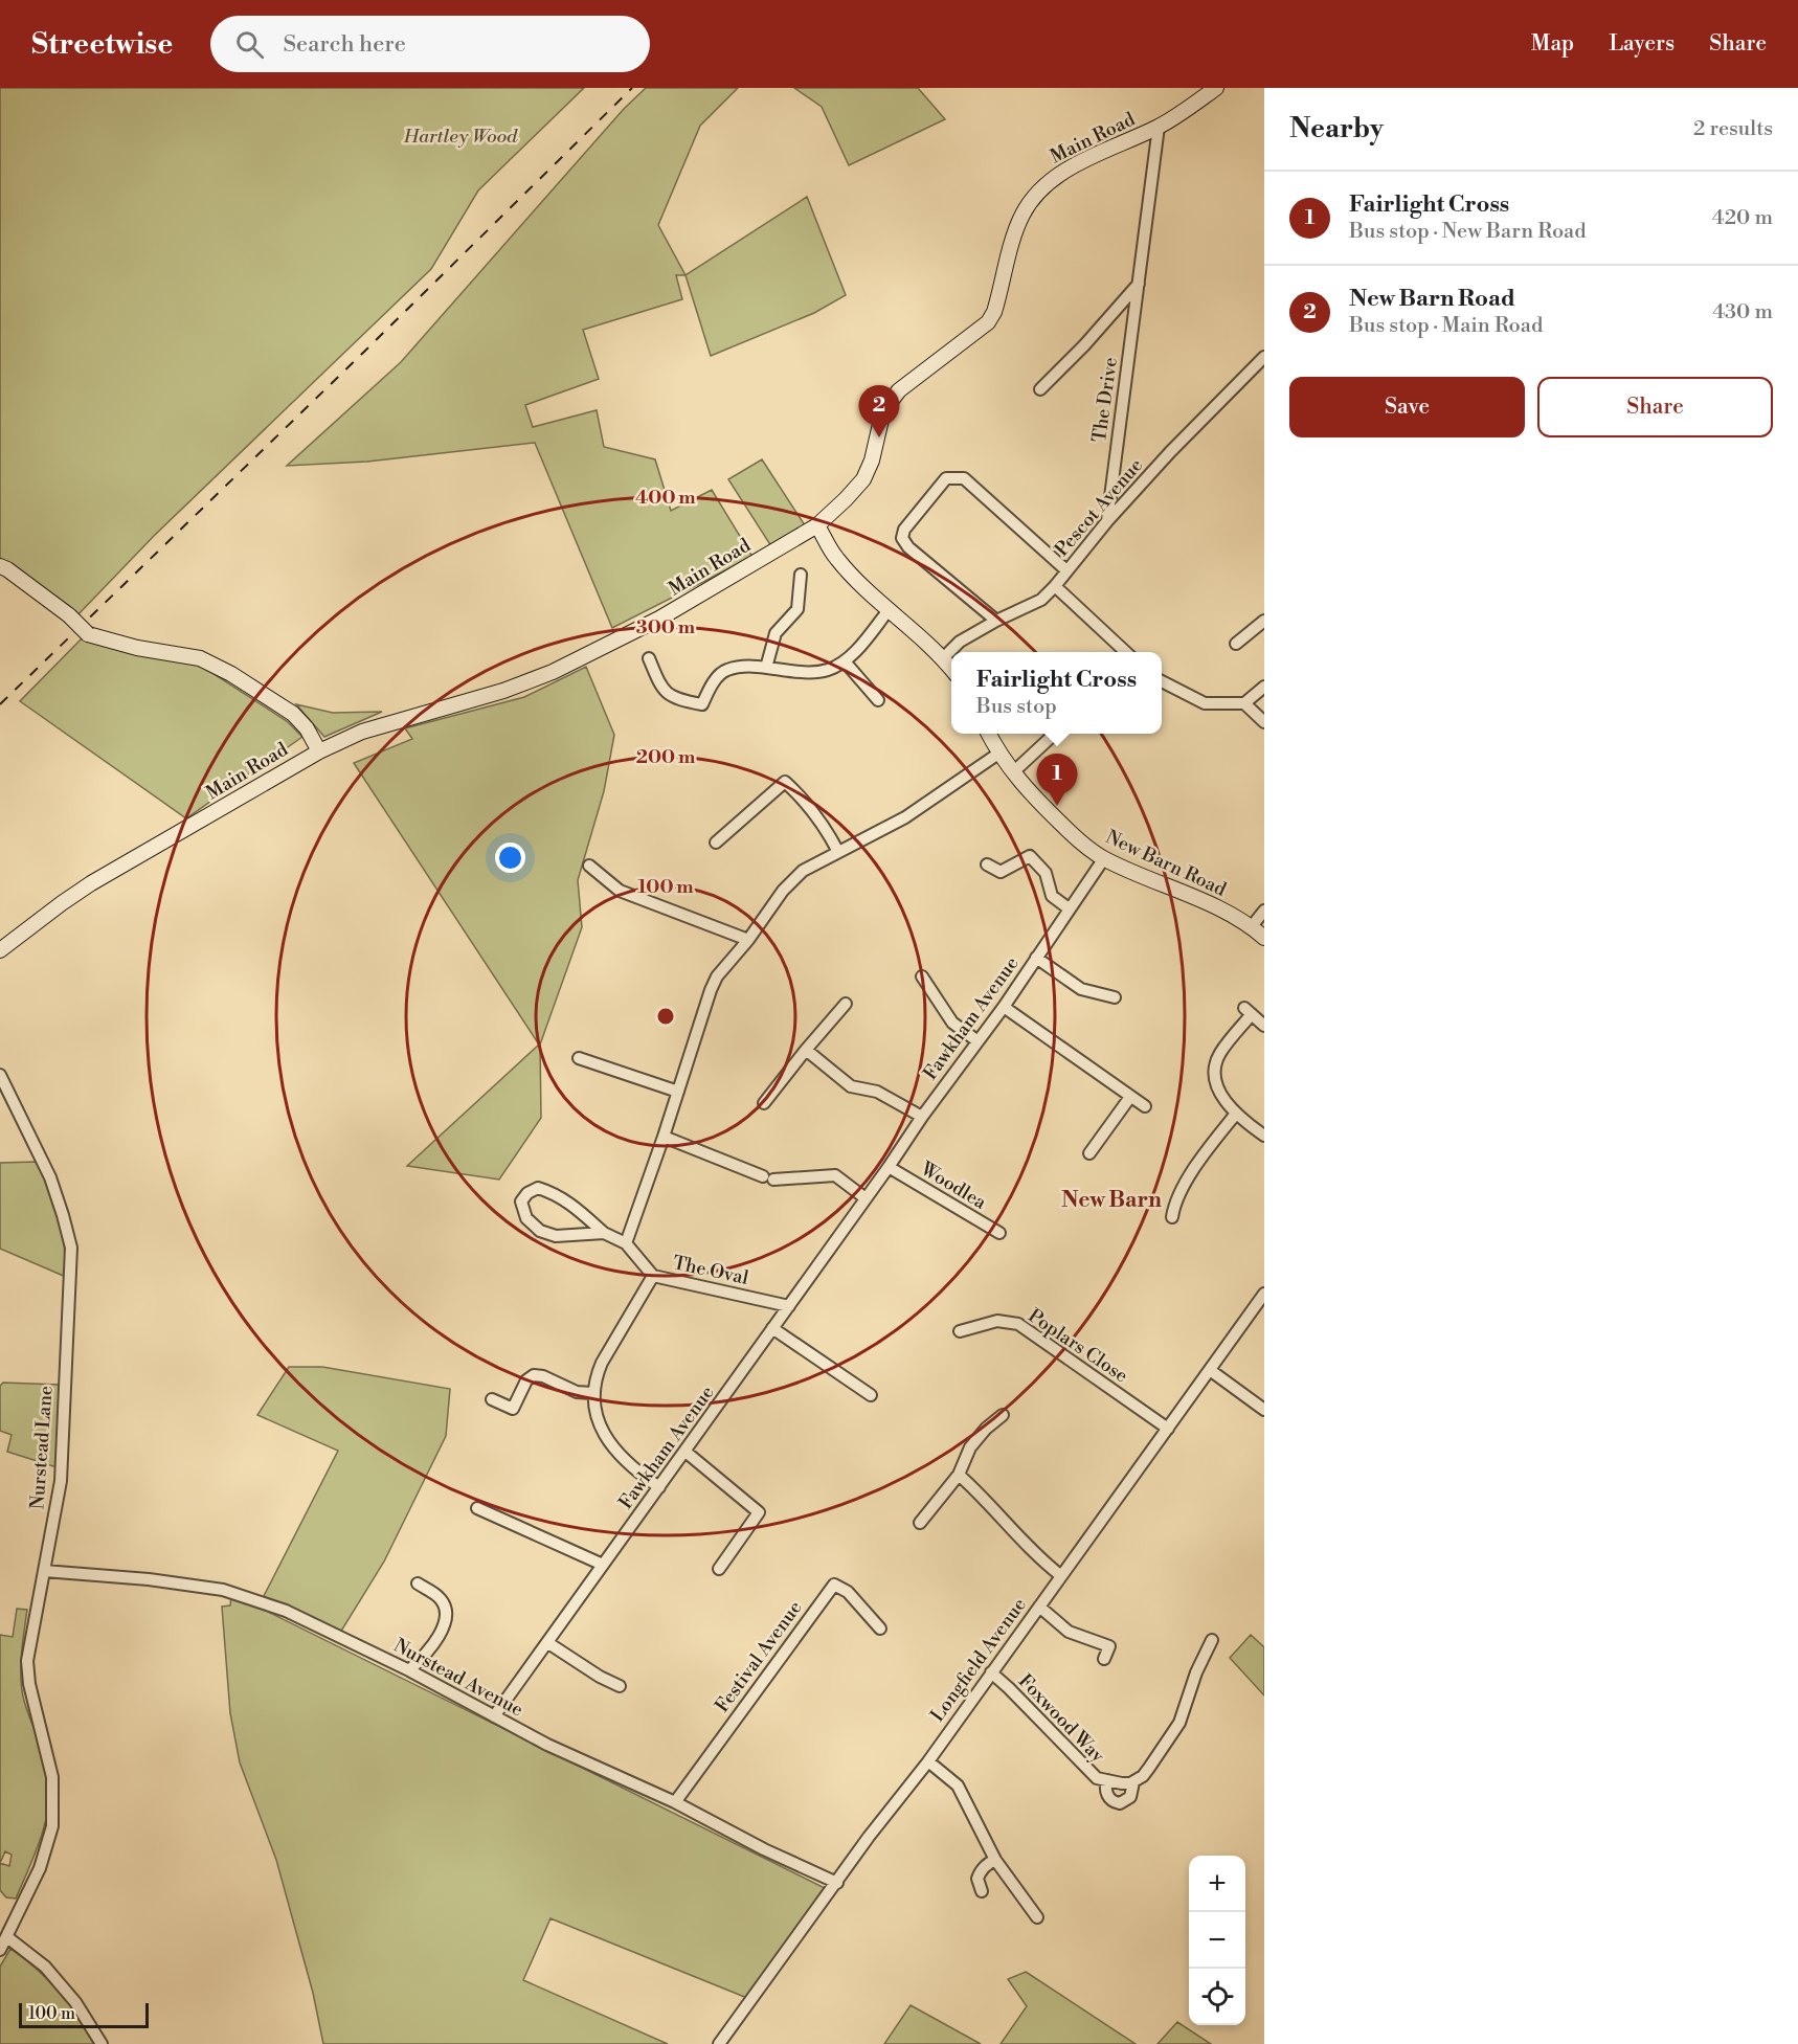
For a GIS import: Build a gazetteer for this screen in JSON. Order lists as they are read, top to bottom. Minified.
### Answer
{"streets":{"main road":["Main Road","New Barn Road"],"street":["The Drive","Pescot Avenue","Fawkham Avenue","Woodlea","The Oval","Poplars Close","Nurstead Lane","Festival Avenue","Longfield Avenue","Nurstead Avenue","Foxwood Way"]},"crossings":[["Main Road","The Drive"],["The Drive","Pescot Avenue"],["New Barn Road","Fawkham Avenue"],["Fawkham Avenue","Woodlea"],["Fawkham Avenue","The Oval"],["Fawkham Avenue","Nurstead Avenue"],["Poplars Close","Longfield Avenue"],["Nurstead Lane","Nurstead Avenue"],["Festival Avenue","Nurstead Avenue"],["Longfield Avenue","Nurstead Avenue"],["Longfield Avenue","Foxwood Way"]],"districts":["New Barn"],"parks":["Hartley Wood"],"scale_bar":"100 m","page":{"header":"Streetwise","search":"Search here","nav":["Map","Layers","Share"],"heading":["Nearby","2 results"],"list":[{"mark":"1","name":"Fairlight Cross","note":"Bus stop · New Barn Road","value":"420 m"},{"mark":"2","name":"New Barn Road","note":"Bus stop · Main Road","value":"430 m"}],"buttons":["Save","Share"],"pins":["2","1"],"popup":["Fairlight Cross","Bus stop"],"map_buttons":["+","−"],"scale":"100 m"},"rings":["400 m","300 m","200 m","100 m"]}
